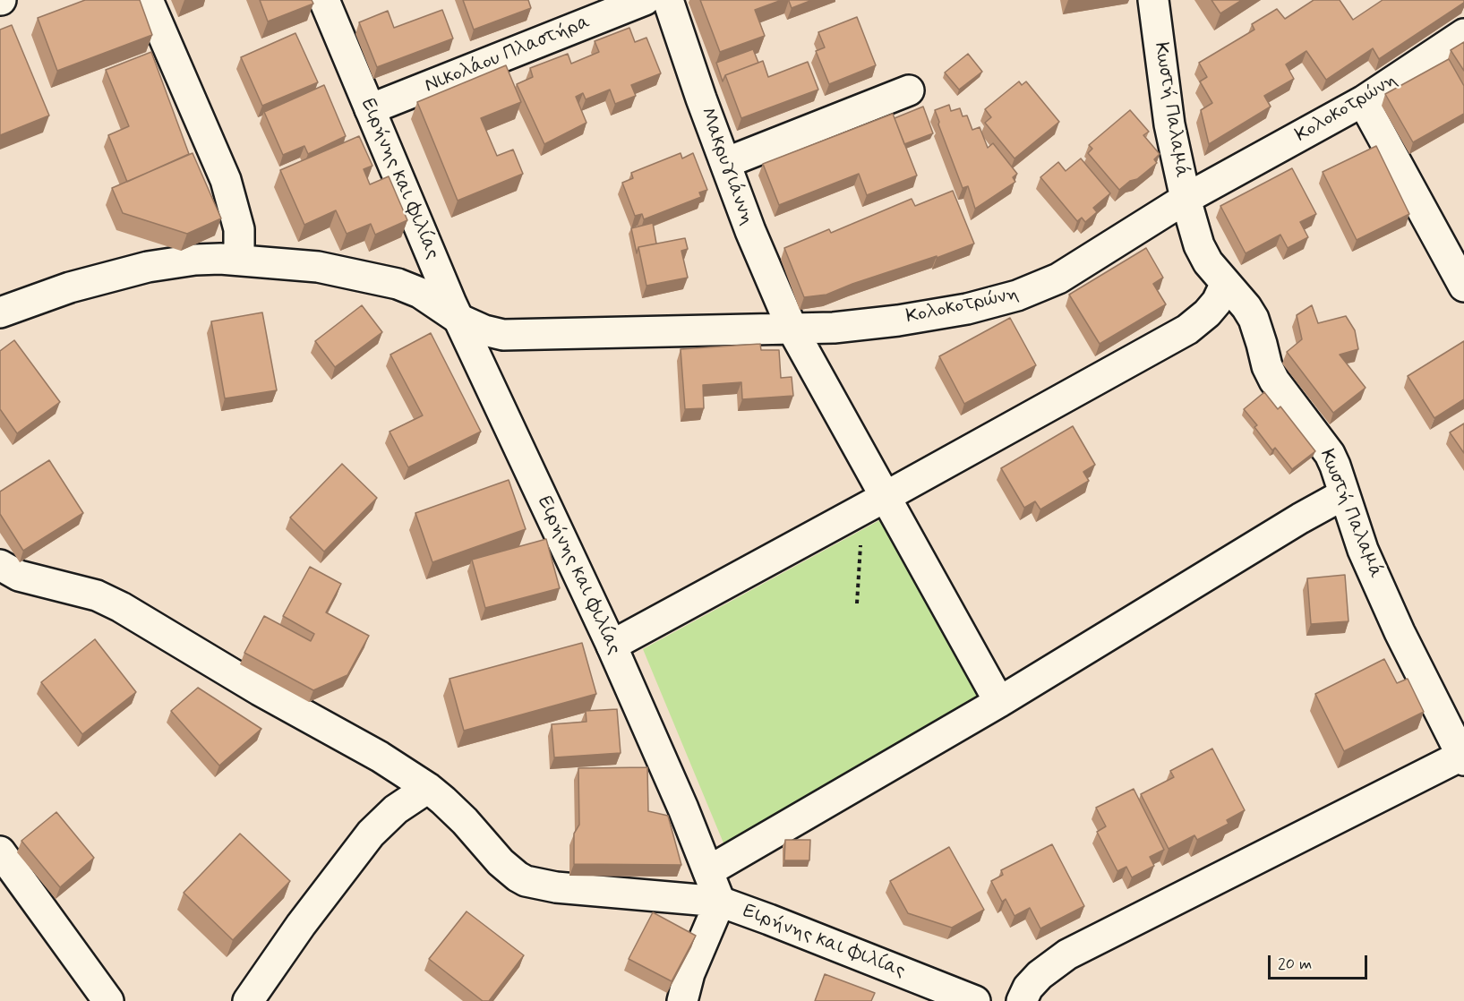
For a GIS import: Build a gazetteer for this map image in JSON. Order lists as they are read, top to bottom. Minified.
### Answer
{"streets":{"street":["Νικολάου Πλαστήρα","Κολοκοτρώνη","Κωστή Παλαμά","Μακρυγιάννη","Ειρήνης και Φιλίας"]},"crossings":[["Νικολάου Πλαστήρα","Ειρήνης και Φιλίας"],["Κολοκοτρώνη","Κωστή Παλαμά"],["Κολοκοτρώνη","Μακρυγιάννη"],["Κολοκοτρώνη","Ειρήνης και Φιλίας"]],"scale_bar":"20 m"}
